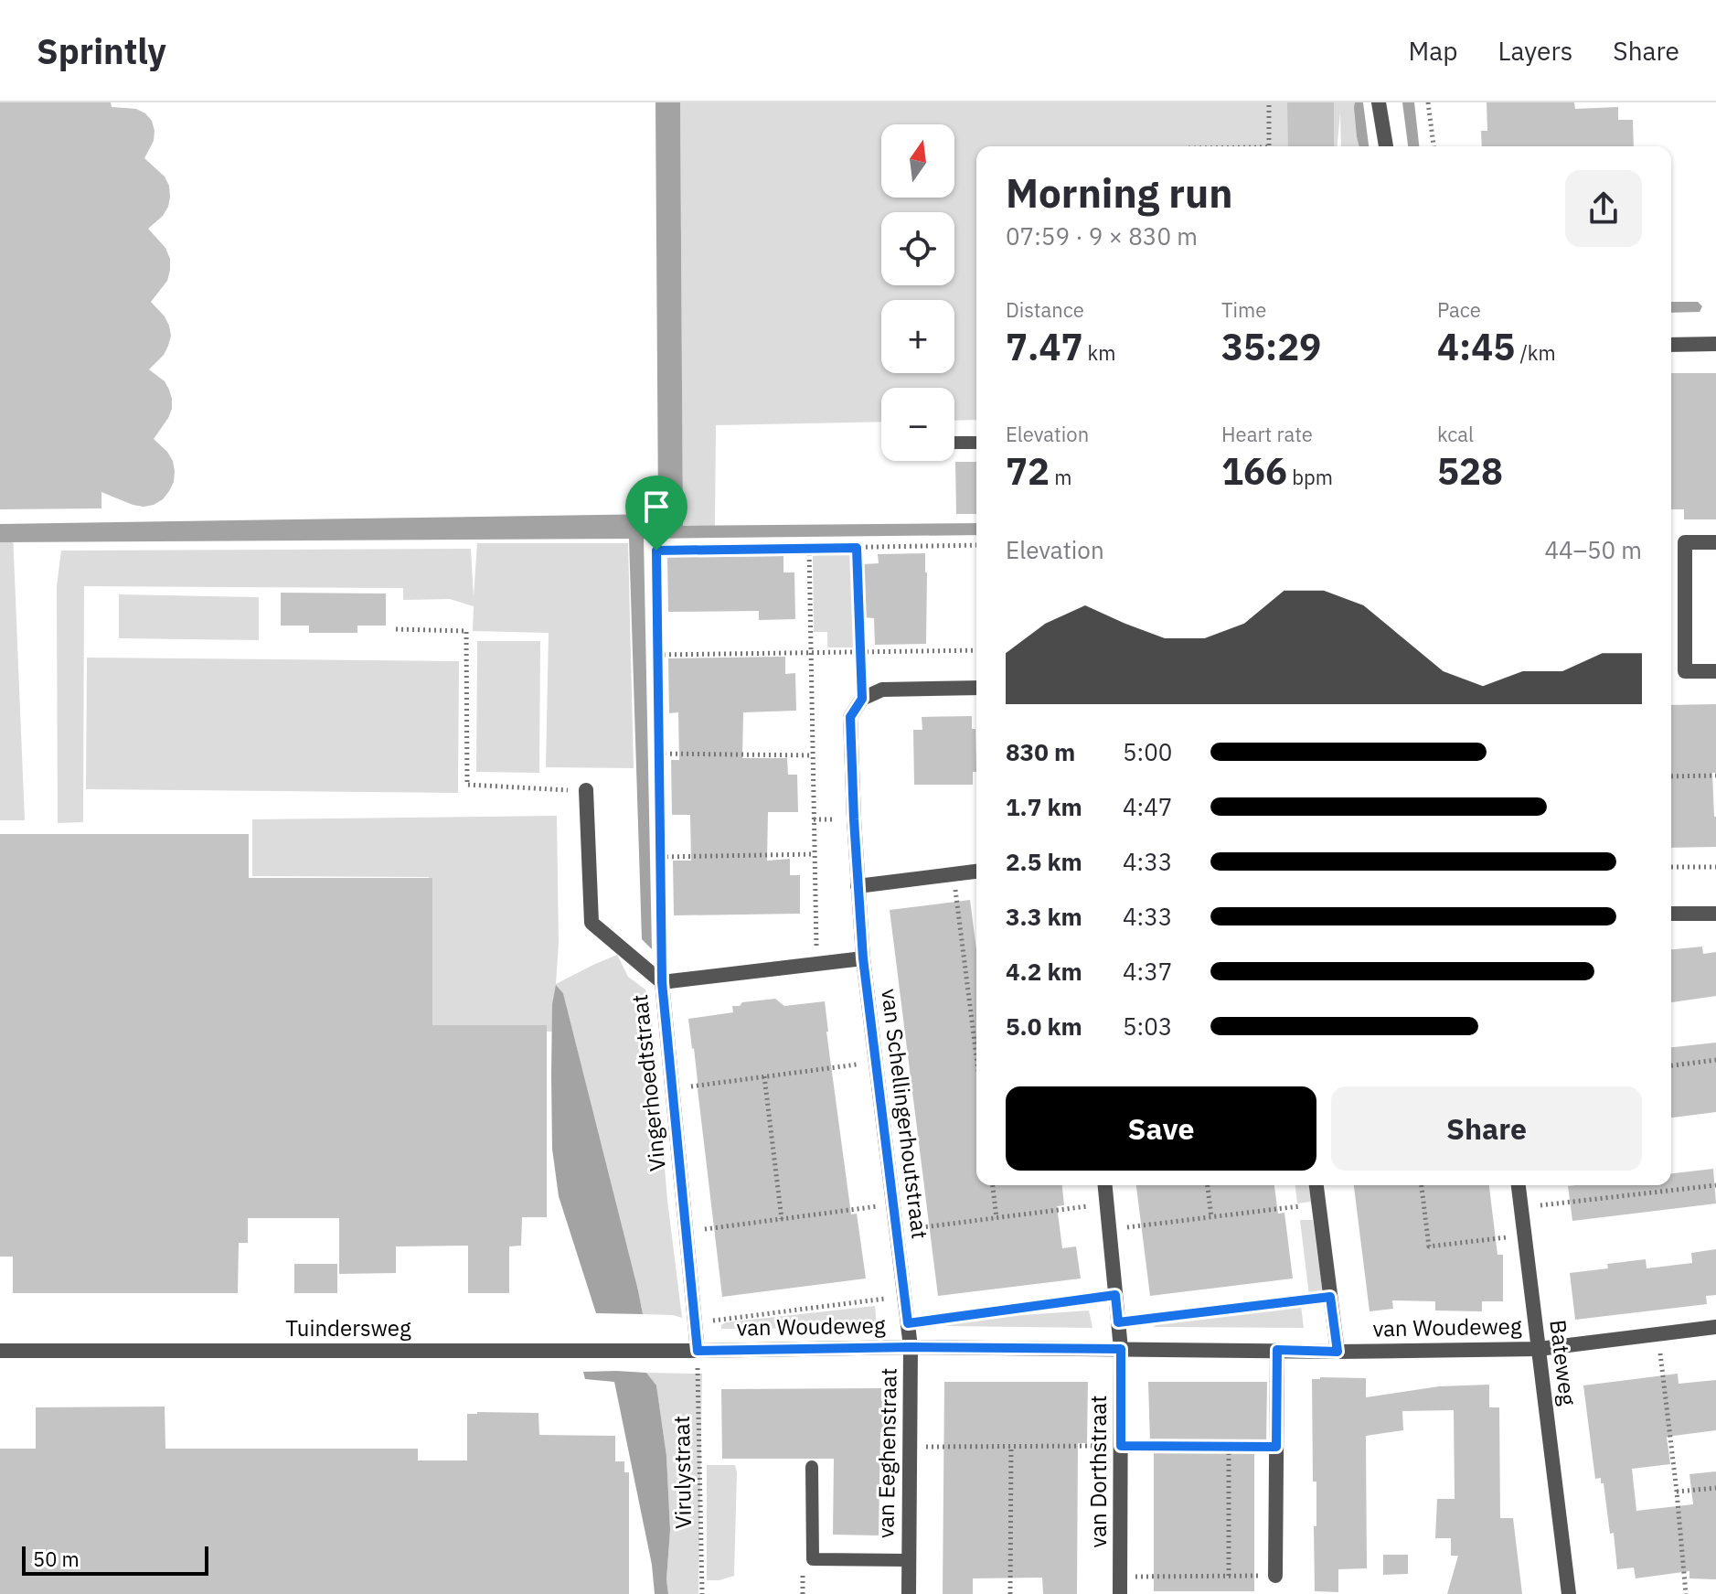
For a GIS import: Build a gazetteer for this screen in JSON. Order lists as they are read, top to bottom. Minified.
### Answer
{"streets":{"street":["Vingerhoedtstraat","van Schellingerhoutstraat","van Woudeweg","Tuindersweg","Bateweg","van Eeghenstraat","van Dorthstraat"],"path":["Virulystraat"]},"crossings":[["Vingerhoedtstraat","van Woudeweg"],["Vingerhoedtstraat","Tuindersweg"],["Vingerhoedtstraat","Virulystraat"],["van Schellingerhoutstraat","van Woudeweg"],["van Schellingerhoutstraat","van Eeghenstraat"],["van Woudeweg","Tuindersweg"],["van Woudeweg","Bateweg"],["van Woudeweg","van Eeghenstraat"],["van Woudeweg","van Dorthstraat"],["van Woudeweg","Virulystraat"],["Tuindersweg","Virulystraat"]],"scale_bar":"50 m","north":"top","page":{"header":"Sprintly","nav":["Map","Layers","Share"],"map_buttons":["+","−"],"heading":["Morning run","07:59 · 9 × 830 m"],"stats":[["Distance","7.47 km"],["Time","35:29"],["Pace","4:45 /km"],["Elevation","72 m"],["Heart rate","166 bpm"],["kcal","528"]],"chart":["Elevation","44–50 m"],"list":[{"name":"830 m","note":"5:00"},{"name":"1.7 km","note":"4:47"},{"name":"2.5 km","note":"4:33"},{"name":"3.3 km","note":"4:33"},{"name":"4.2 km","note":"4:37"},{"name":"5.0 km","note":"5:03"}],"buttons":["Save","Share"],"scale":"50 m"}}
